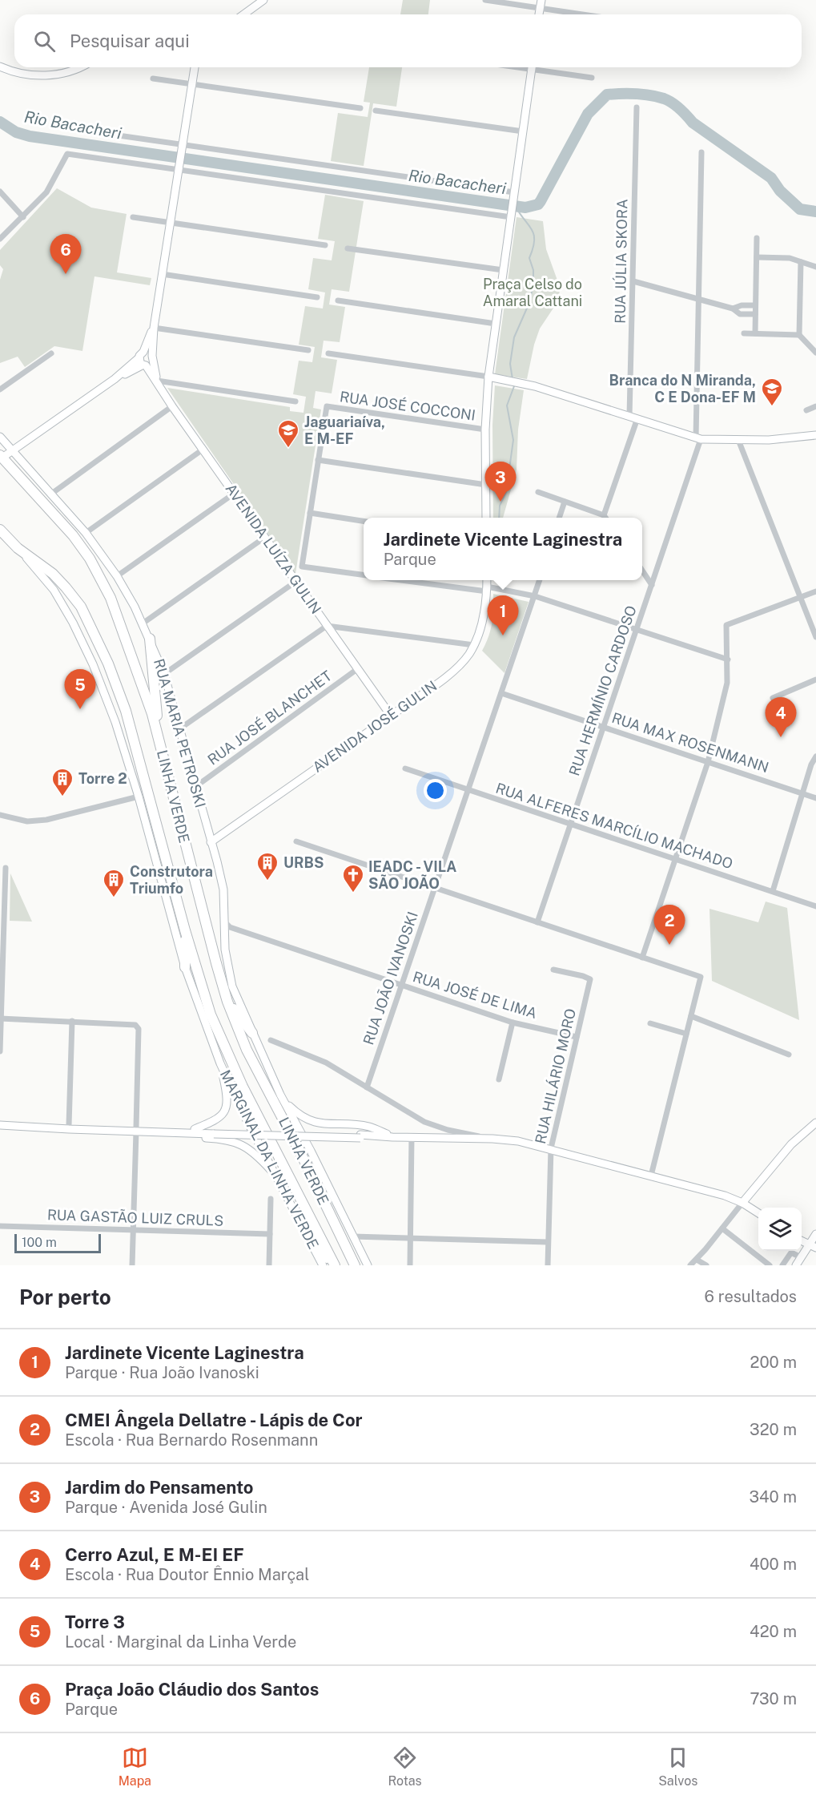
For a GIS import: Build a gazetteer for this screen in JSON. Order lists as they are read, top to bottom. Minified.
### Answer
{"streets":{"highway":["LINHA VERDE"],"main road":["AVENIDA LUÍZA GULIN","AVENIDA JOSÉ GULIN","RUA MARIA PETROSKI","MARGINAL DA LINHA VERDE"],"street":["RUA JÚLIA SKORA","RUA JOSÉ COCCONI","RUA HERMÍNIO CARDOSO","RUA JOSÉ BLANCHET","RUA MAX ROSENMANN","RUA ALFERES MARCÍLIO MACHADO","RUA JOÃO IVANOSKI","RUA JOSÉ DE LIMA","RUA HILÁRIO MORO","RUA GASTÃO LUIZ CRULS"]},"crossings":[["AVENIDA LUÍZA GULIN","RUA JOSÉ BLANCHET"],["AVENIDA LUÍZA GULIN","AVENIDA JOSÉ GULIN"],["RUA HERMÍNIO CARDOSO","RUA MAX ROSENMANN"],["RUA HERMÍNIO CARDOSO","RUA ALFERES MARCÍLIO MACHADO"],["RUA JOSÉ BLANCHET","RUA MARIA PETROSKI"],["AVENIDA JOSÉ GULIN","RUA MARIA PETROSKI"],["RUA MAX ROSENMANN","RUA JOÃO IVANOSKI"],["LINHA VERDE","MARGINAL DA LINHA VERDE"],["RUA ALFERES MARCÍLIO MACHADO","RUA JOÃO IVANOSKI"],["RUA JOÃO IVANOSKI","RUA JOSÉ DE LIMA"],["RUA JOSÉ DE LIMA","RUA HILÁRIO MORO"]],"water":["Rio Bacacheri"],"parks":["Praça Celso do Amaral Cattani"],"places":{"school or university":["Branca do N Miranda, C E Dona-EF M","Jaguariaíva, E M-EF"],"building":["Torre 2","URBS","Construtora Triumfo"],"church":["IEADC - VILA SÃO JOÃO"]},"scale_bar":"100 m","page":{"search":"Pesquisar aqui","pins":["6","3","1","5","4","2"],"popup":["Jardinete Vicente Laginestra","Parque"],"scale":"100 m","heading":["Por perto","6 resultados"],"list":[{"mark":"1","name":"Jardinete Vicente Laginestra","note":"Parque · Rua João Ivanoski","value":"200 m"},{"mark":"2","name":"CMEI Ângela Dellatre - Lápis de Cor","note":"Escola · Rua Bernardo Rosenmann","value":"320 m"},{"mark":"3","name":"Jardim do Pensamento","note":"Parque · Avenida José Gulin","value":"340 m"},{"mark":"4","name":"Cerro Azul, E M-EI EF","note":"Escola · Rua Doutor Ênnio Marçal","value":"400 m"},{"mark":"5","name":"Torre 3","note":"Local · Marginal da Linha Verde","value":"420 m"},{"mark":"6","name":"Praça João Cláudio dos Santos","note":"Parque","value":"730 m"}],"nav":["Mapa","Rotas","Salvos"]}}
